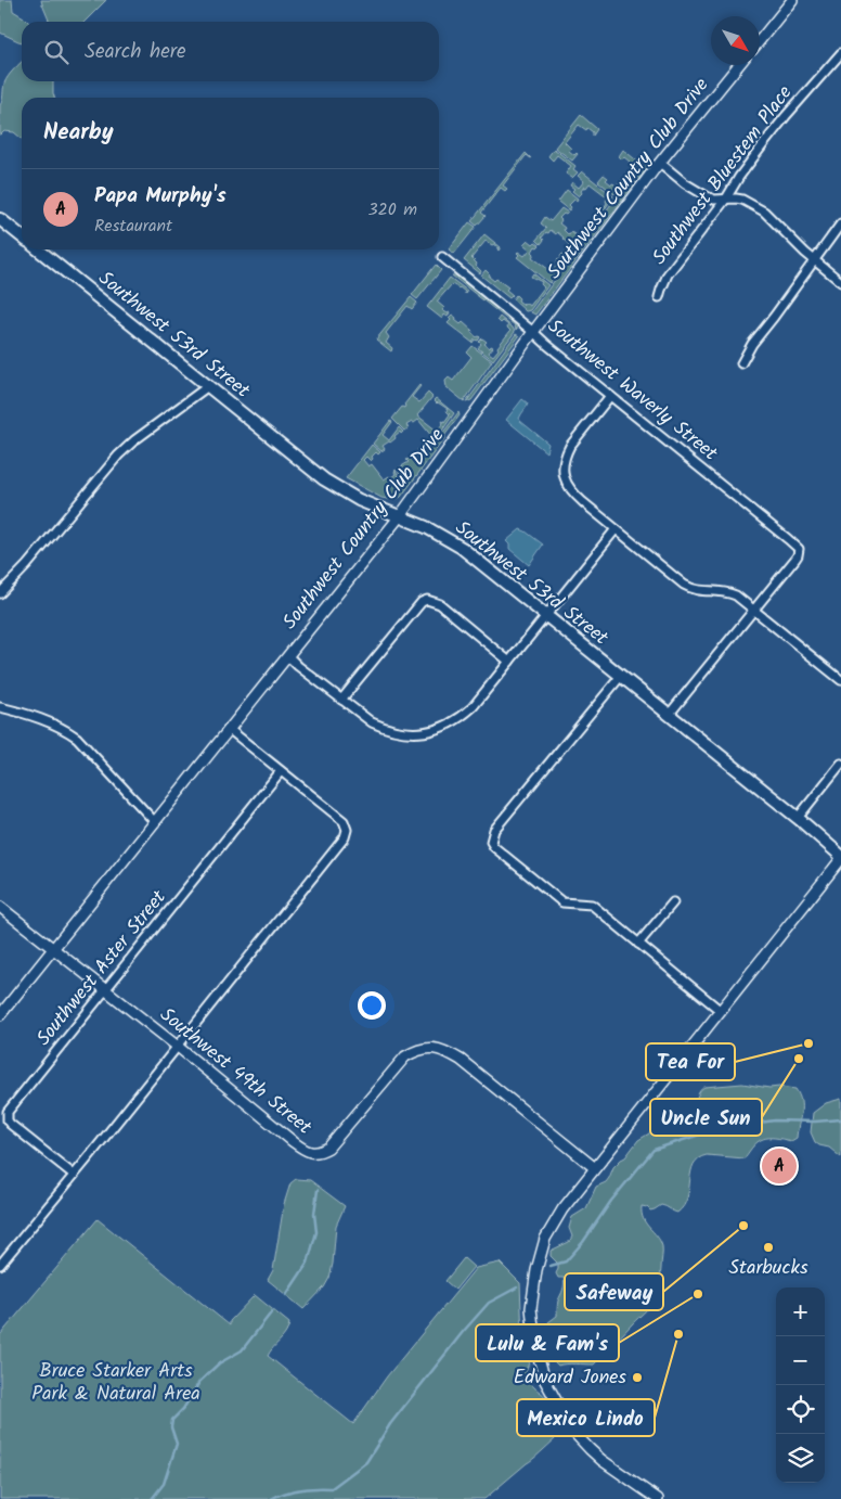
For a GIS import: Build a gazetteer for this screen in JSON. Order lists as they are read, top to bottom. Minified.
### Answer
{"streets":{"main road":["Southwest 53rd Street"],"street":["Southwest Bluestem Place","Southwest Country Club Drive","Southwest Waverly Street","Southwest Aster Street","Southwest 49th Street"]},"crossings":[["Southwest Country Club Drive","Southwest 53rd Street"],["Southwest Country Club Drive","Southwest Waverly Street"],["Southwest Country Club Drive","Southwest 49th Street"],["Southwest Aster Street","Southwest 49th Street"]],"parks":["Bruce Starker Arts Park & Natural Area"],"places":["Tea For","Uncle Sun","Safeway","Starbucks","Lulu & Fam's","Mexico Lindo","Edward Jones"],"north":"bottom right","page":{"search":"Search here","heading":"Nearby","list":[{"mark":"A","name":"Papa Murphy's","note":"Restaurant","value":"320 m"}],"pins":"A","map_buttons":["+","−"]}}
